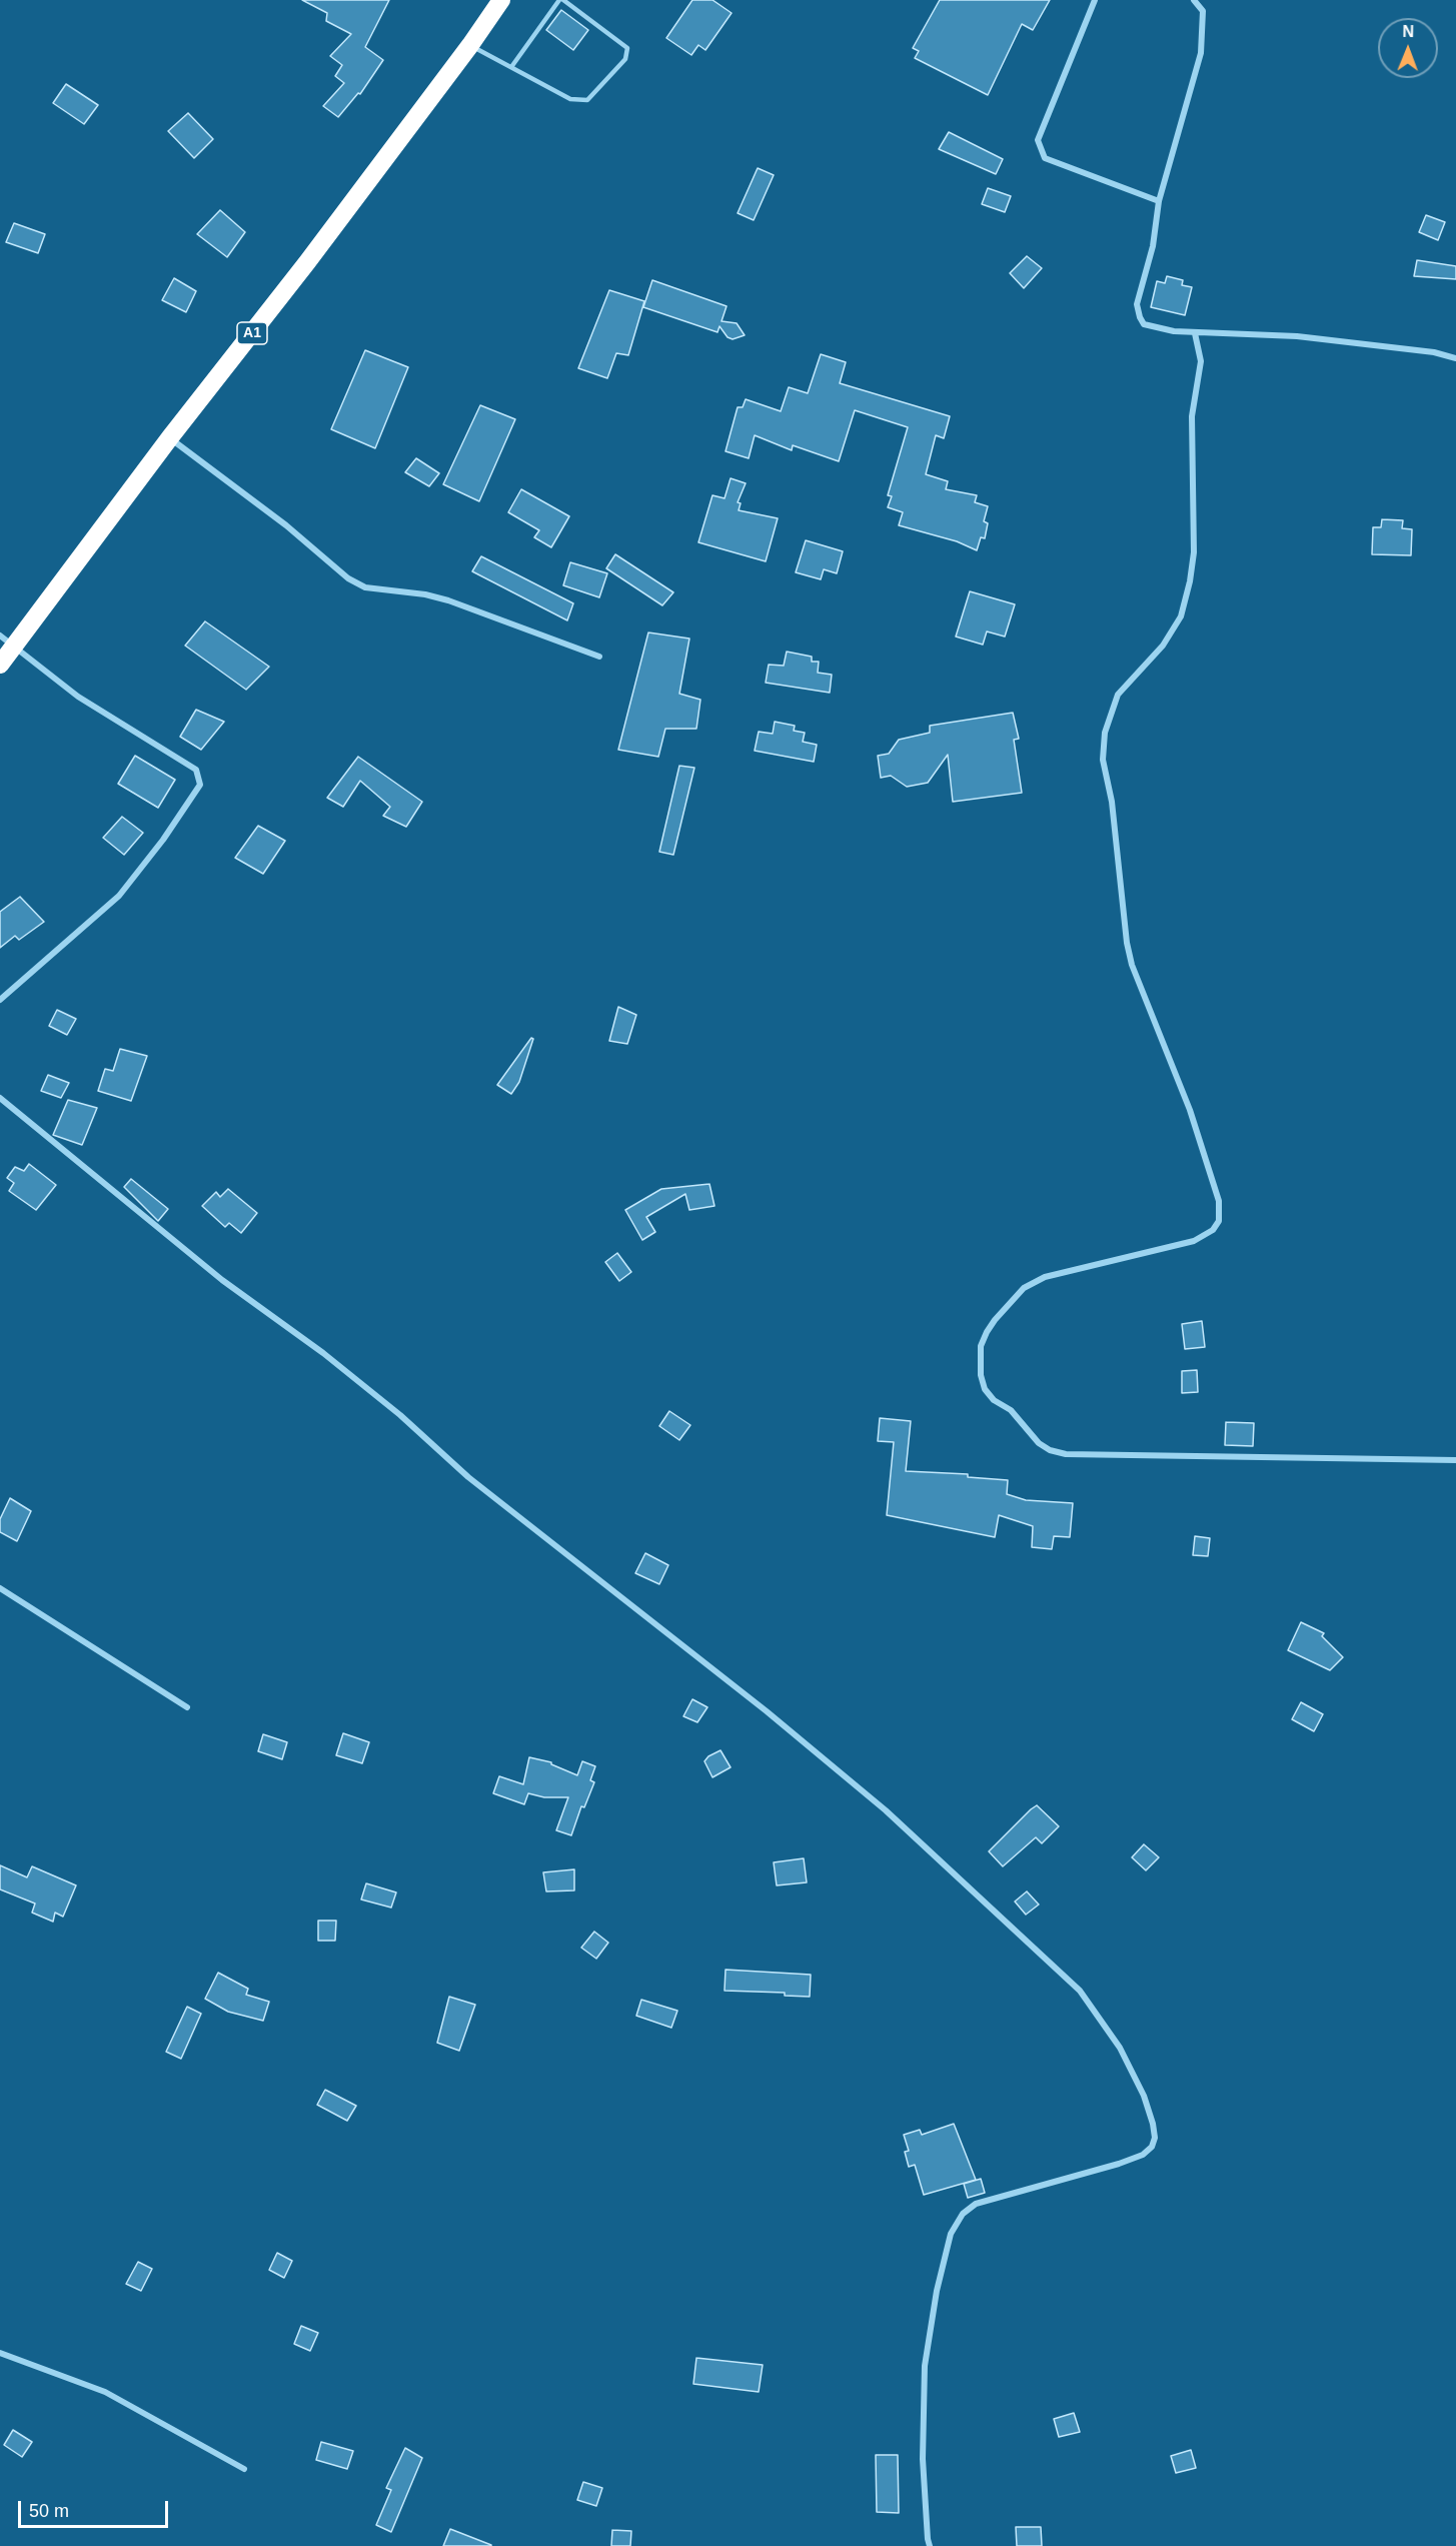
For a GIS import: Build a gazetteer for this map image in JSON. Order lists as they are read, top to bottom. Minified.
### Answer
{"streets":{"highway":["A1"]},"scale_bar":"50 m","north":"top"}
